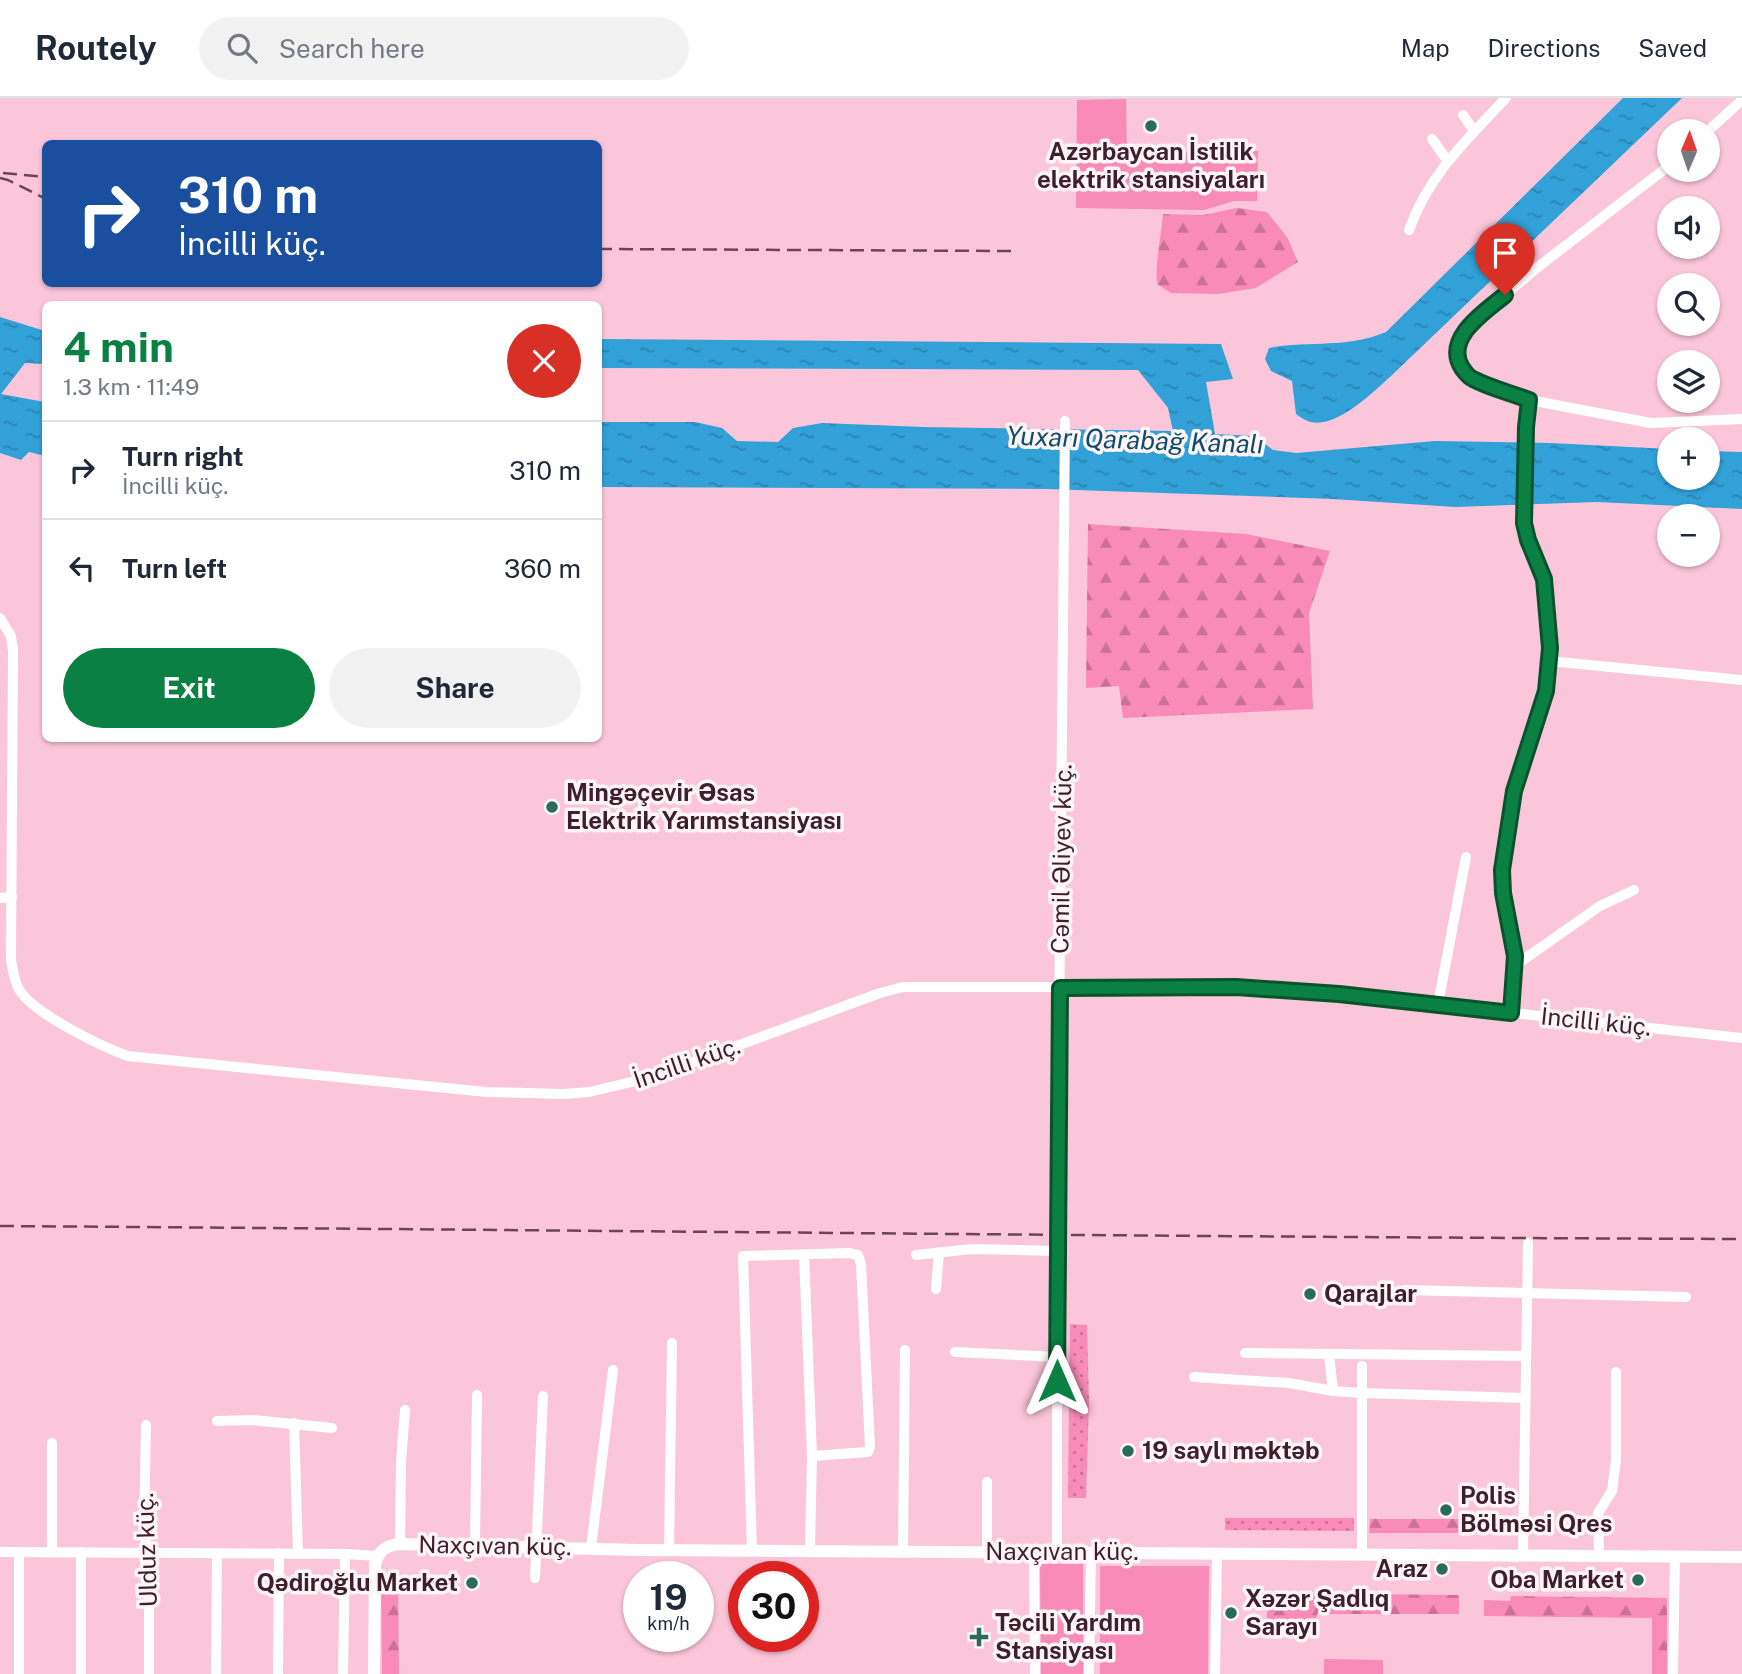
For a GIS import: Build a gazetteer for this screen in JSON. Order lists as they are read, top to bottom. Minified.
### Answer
{"streets":{"street":["Cəmil Əliyev küç.","İncilli küç.","Naxçıvan küç.","Ulduz küç."]},"crossings":[["Cəmil Əliyev küç.","İncilli küç."],["Cəmil Əliyev küç.","Naxçıvan küç."],["Naxçıvan küç.","Ulduz küç."]],"water":["Yuxarı Qarabağ Kanalı"],"places":{"other":["Azərbaycan İstilik elektrik stansiyaları","Mingəçevir Əsas Elektrik Yarımstansiyası","Qarajlar","19 saylı məktəb","Polis Bölməsi Qres","Araz","Oba Market","Qədiroğlu Market","Xəzər Şadlıq Sarayı"],"health":["Təcili Yardım Stansiyası"]},"north":"top","page":{"header":"Routely","search":"Search here","nav":["Map","Directions","Saved"],"map_buttons":["+","−"],"turn":["310 m","İncilli küç."],"heading":["4 min","1.3 km · 11:49"],"list":[{"name":"Turn right","note":"İncilli küç.","value":"310 m"},{"name":"Turn left","value":"360 m"}],"buttons":["Exit","Share"],"speed":"19 km/h","limit":"30"}}
